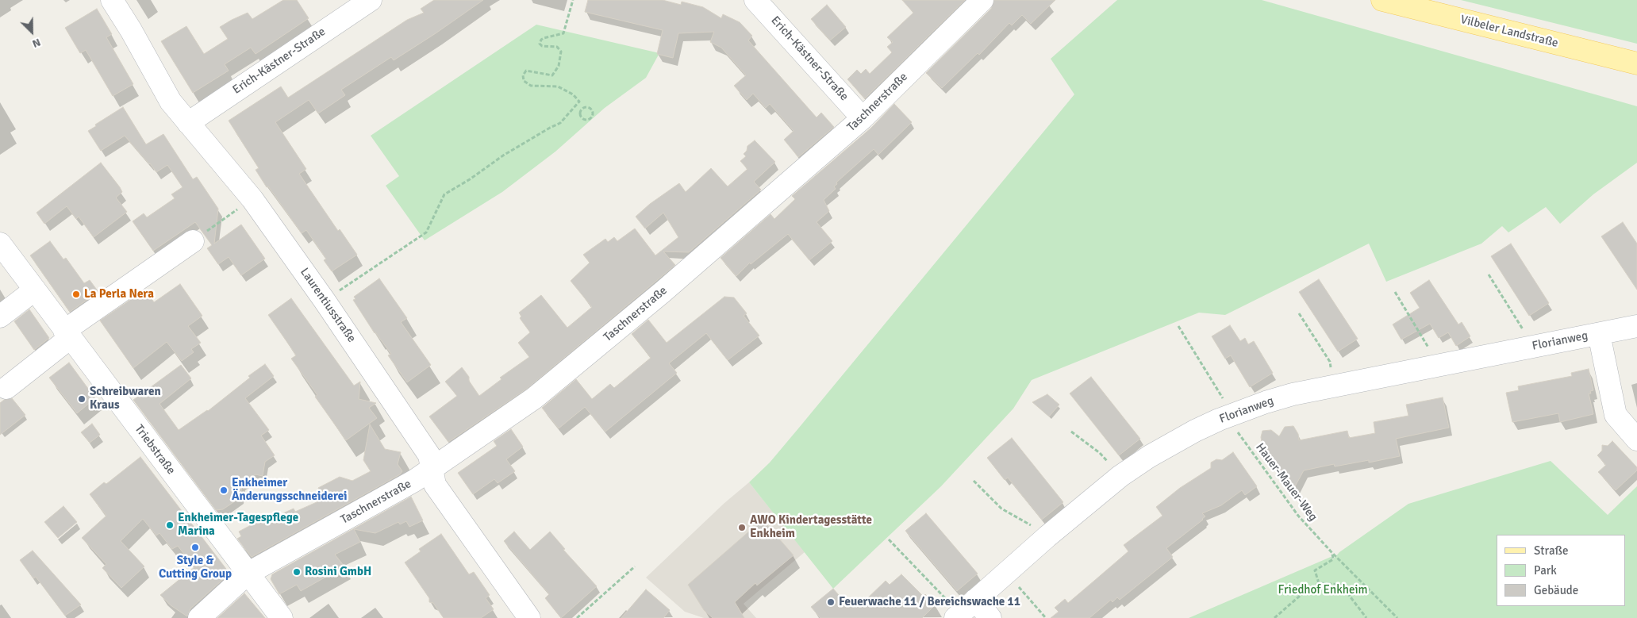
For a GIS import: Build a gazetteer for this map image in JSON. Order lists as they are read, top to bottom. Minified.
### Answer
{"streets":{"main road":["Vilbeler Landstraße"],"street":["Erich-Kästner-Straße","Taschnerstraße","Laurentiusstraße","Florianweg","Triebstraße"],"path":["Hauer-Mauer-Weg"]},"crossings":[["Erich-Kästner-Straße","Taschnerstraße"],["Erich-Kästner-Straße","Laurentiusstraße"],["Taschnerstraße","Laurentiusstraße"],["Taschnerstraße","Triebstraße"],["Florianweg","Hauer-Mauer-Weg"]],"parks":["Friedhof Enkheim"],"places":["La Perla Nera","Schreibwaren Kraus","Enkheimer Änderungsschneiderei","Enkheimer-Tagespflege Marina","AWO Kindertagesstätte Enkheim","Style & Cutting Group","Rosini GmbH","Feuerwache 11 / Bereichswache 11"],"legend":["Straße","Park","Gebäude"],"north":"bottom right"}
